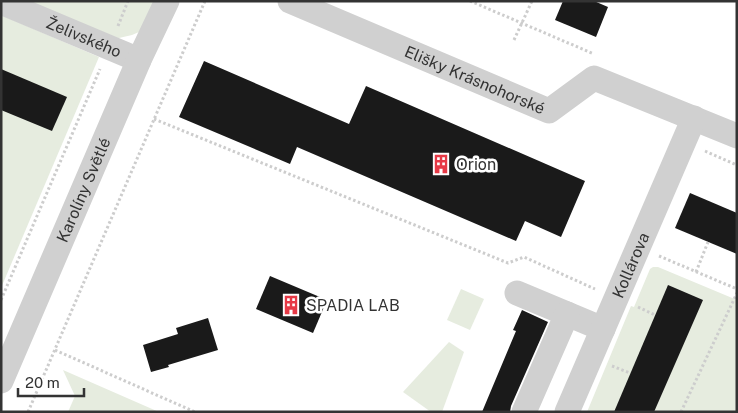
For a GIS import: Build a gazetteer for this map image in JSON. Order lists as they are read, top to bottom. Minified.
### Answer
{"streets":{"street":["Želivského","Elišky Krásnohorské","Karolíny Světlé","Kollárova"]},"crossings":[["Želivského","Karolíny Světlé"],["Elišky Krásnohorské","Kollárova"]],"places":{"building":["Orion","SPADIA LAB"]},"scale_bar":"20 m"}
